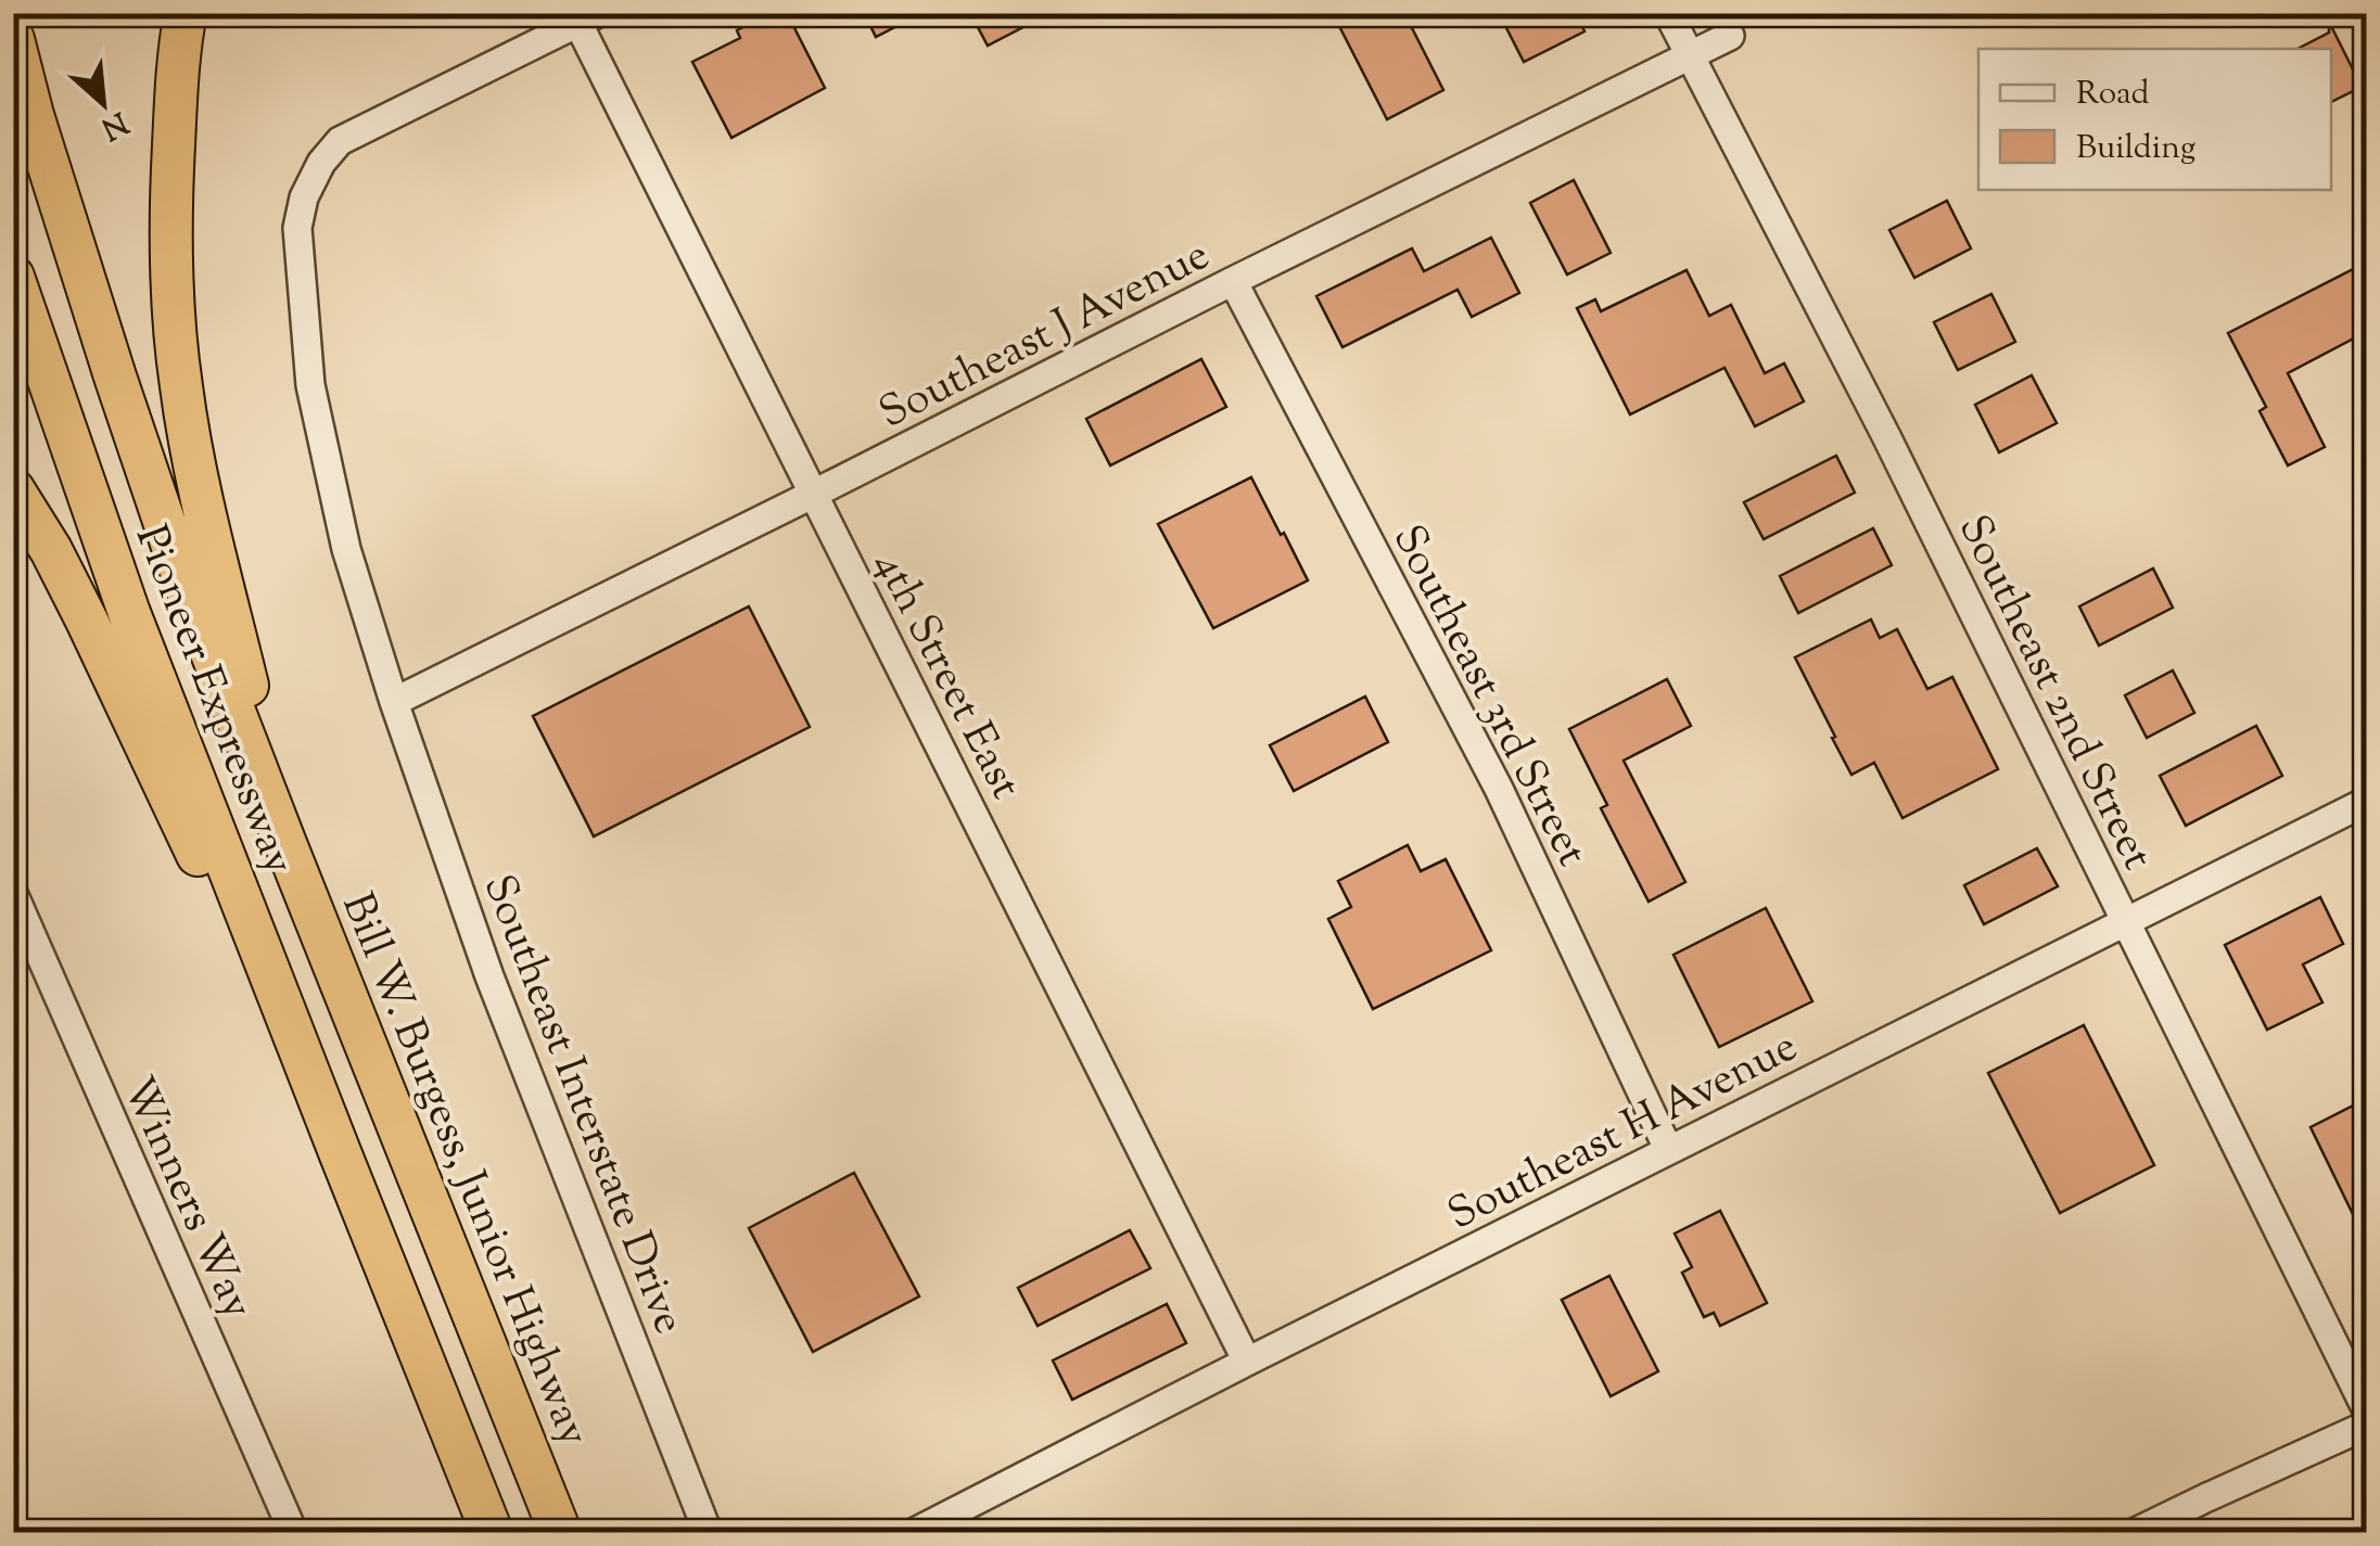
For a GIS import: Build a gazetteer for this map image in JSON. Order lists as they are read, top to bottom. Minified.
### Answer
{"streets":{"highway":["Pioneer Expressway","Bill W. Burgess, Junior Highway"],"street":["Southeast J Avenue","4th Street East","Southeast 2nd Street","Southeast 3rd Street","Southeast Interstate Drive","Southeast H Avenue","Winners Way"]},"crossings":[["Southeast J Avenue","4th Street East"],["Southeast J Avenue","Southeast 2nd Street"],["Southeast J Avenue","Southeast 3rd Street"],["Southeast J Avenue","Southeast Interstate Drive"],["4th Street East","Southeast Interstate Drive"],["4th Street East","Southeast H Avenue"],["Southeast 2nd Street","Southeast H Avenue"],["Southeast 3rd Street","Southeast H Avenue"],["Pioneer Expressway","Bill W. Burgess, Junior Highway"]],"legend":["Road","Building"],"north":"bottom right"}
